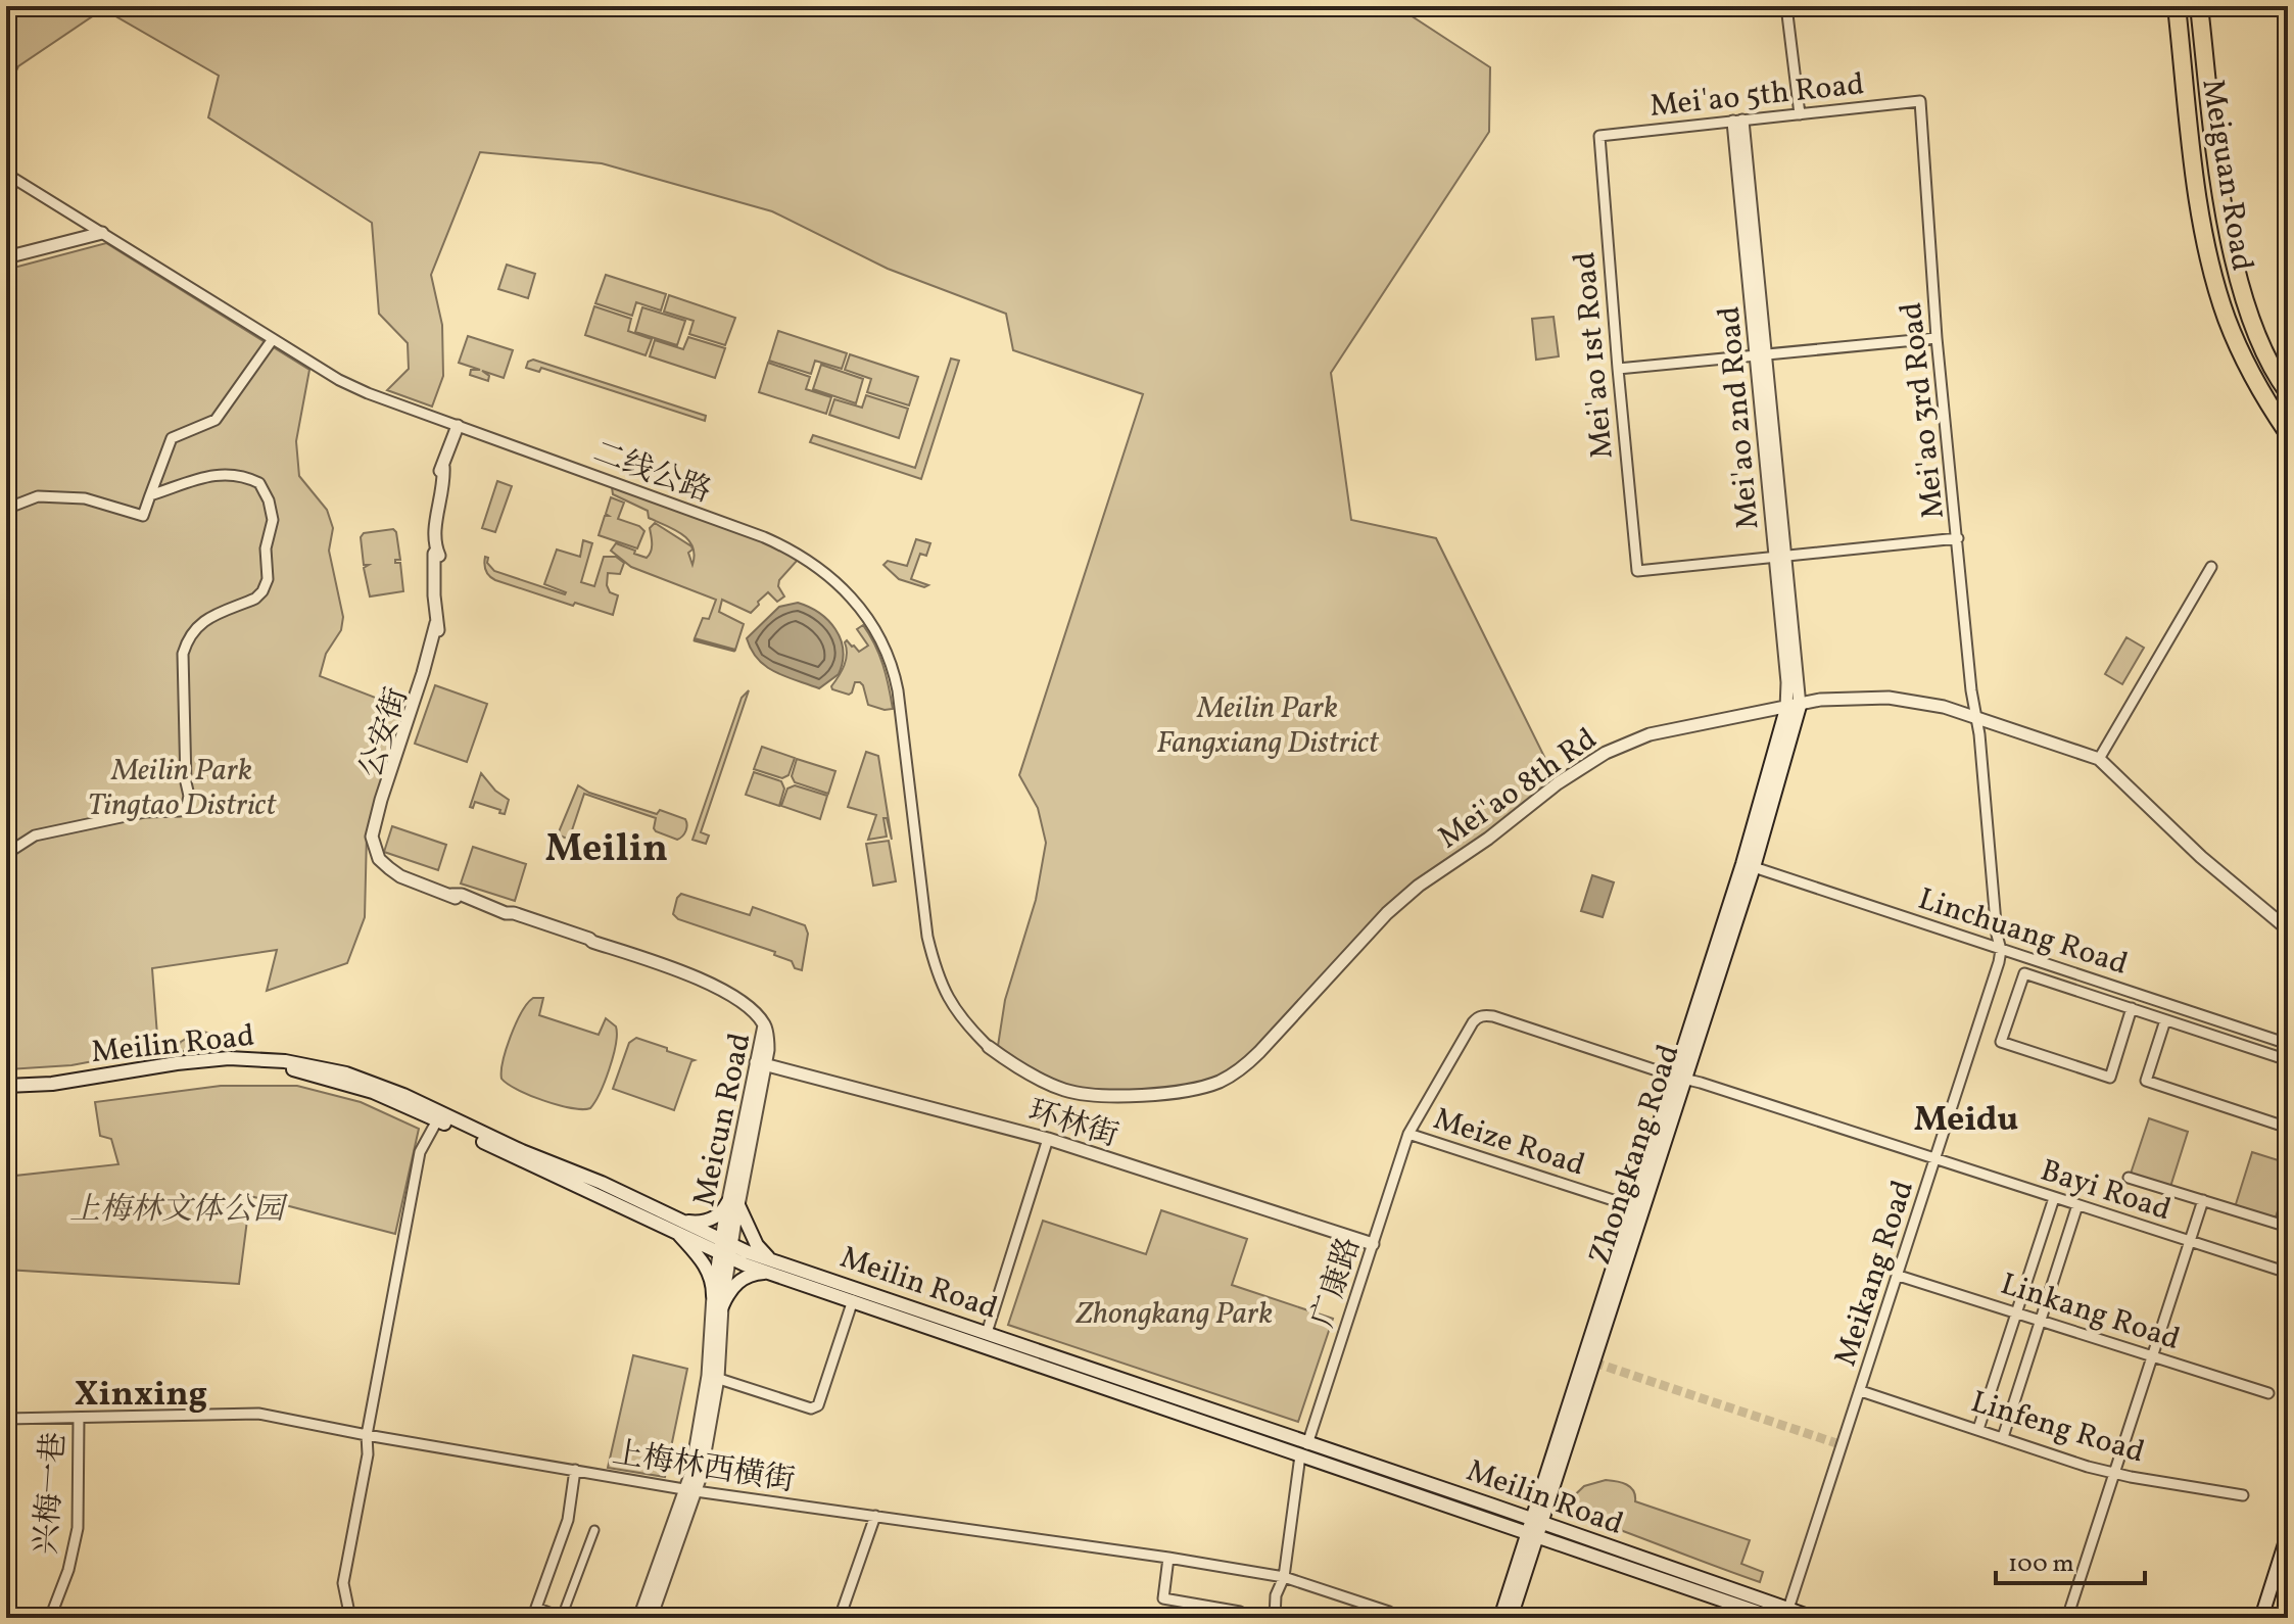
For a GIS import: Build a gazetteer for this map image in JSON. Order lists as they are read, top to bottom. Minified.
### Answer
{"streets":{"highway":["Meiguan Road"],"main road":["Meilin Road","Zhongkang Road"],"street":["Mei'ao 5th Road","Mei'ao 1st Road","Mei'ao 3rd Road","Mei'ao 2nd Road","二线公路","公安街","Mei'ao 8th Rd","Linchuang Road","Meicun Road","环林街","Meize Road","Bayi Road","Meikang Road","广康路","Linkang Road","Linfeng Road","上梅林西横街","兴梅一巷"]},"crossings":[["Mei'ao 5th Road","Mei'ao 1st Road"],["Mei'ao 5th Road","Mei'ao 3rd Road"],["Mei'ao 5th Road","Mei'ao 2nd Road"],["Mei'ao 1st Road","Mei'ao 2nd Road"],["Mei'ao 3rd Road","Mei'ao 8th Rd"],["Mei'ao 3rd Road","Linchuang Road"],["Mei'ao 3rd Road","Meikang Road"],["Mei'ao 2nd Road","Mei'ao 8th Rd"],["Mei'ao 2nd Road","Zhongkang Road"],["二线公路","公安街"],["二线公路","Mei'ao 8th Rd"],["公安街","Meicun Road"],["Mei'ao 8th Rd","Zhongkang Road"],["Linchuang Road","Zhongkang Road"],["Linchuang Road","Meikang Road"],["Meilin Road","Meicun Road"],["Meilin Road","Zhongkang Road"],["Meilin Road","Meikang Road"],["Meilin Road","广康路"],["Meicun Road","环林街"],["Meicun Road","上梅林西横街"],["环林街","广康路"],["Meize Road","Zhongkang Road"],["Meize Road","广康路"],["Zhongkang Road","Bayi Road"],["Zhongkang Road","广康路"],["Bayi Road","Meikang Road"],["Bayi Road","广康路"],["Meikang Road","Linkang Road"],["Meikang Road","Linfeng Road"],["广康路","上梅林西横街"],["上梅林西横街","兴梅一巷"]],"districts":["Meilin","Meidu","Xinxing"],"parks":["Meilin Park Fangxiang District","Meilin Park Tingtao District","上梅林文体公园","Zhongkang Park"],"scale_bar":"100 m"}
